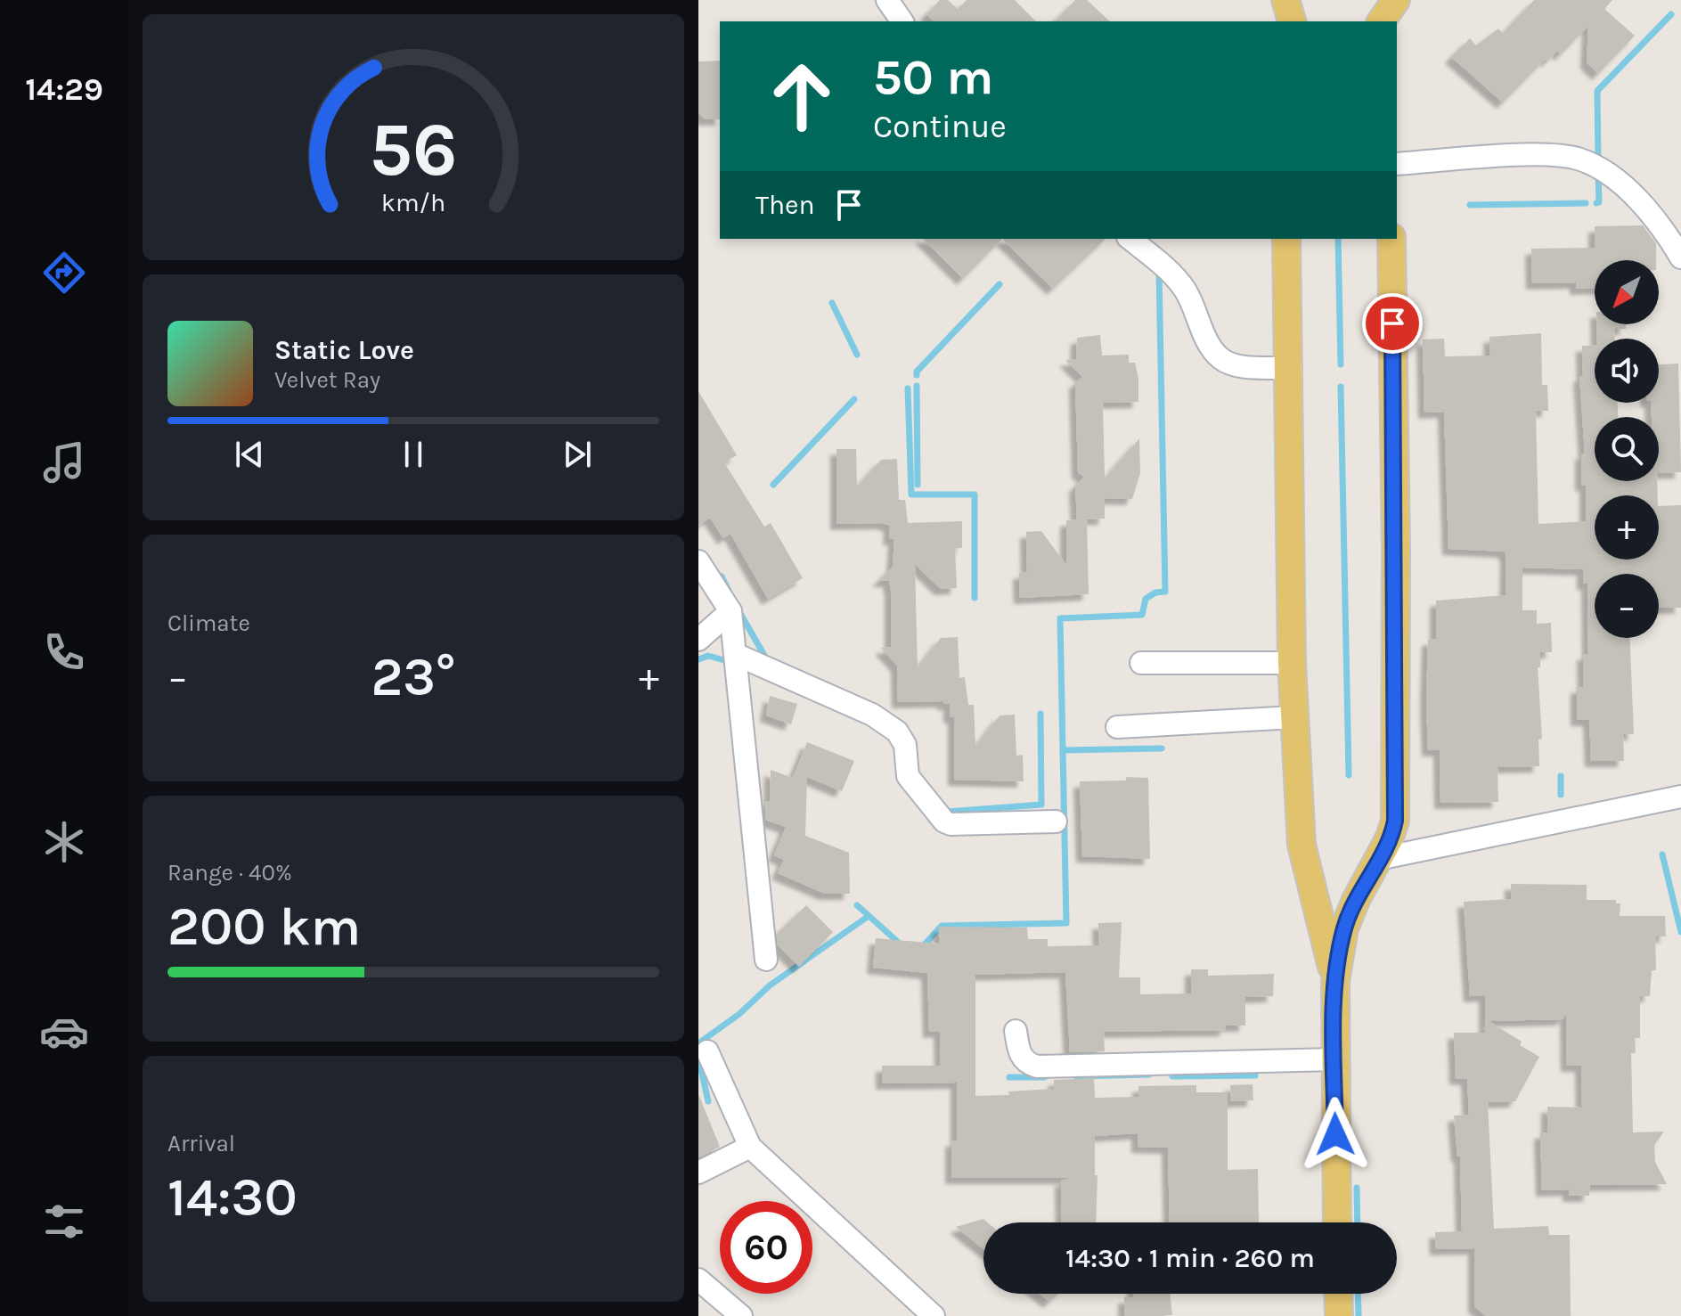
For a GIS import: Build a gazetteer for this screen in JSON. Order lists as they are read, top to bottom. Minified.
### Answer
{"north":"bottom left","page":{"tabs":"14:29","turn":["50 m","Continue"],"then":"Then","map_buttons":["+","−"],"song":["Static Love","Velvet Ray"],"tile":["Climate",["Range · 40%","200 km"],["Arrival","14:30"]],"heat":["−","23°","+"],"limit":"60","trip":"14:30 · 1 min · 260 m","gauge":["56","km/h"]}}
